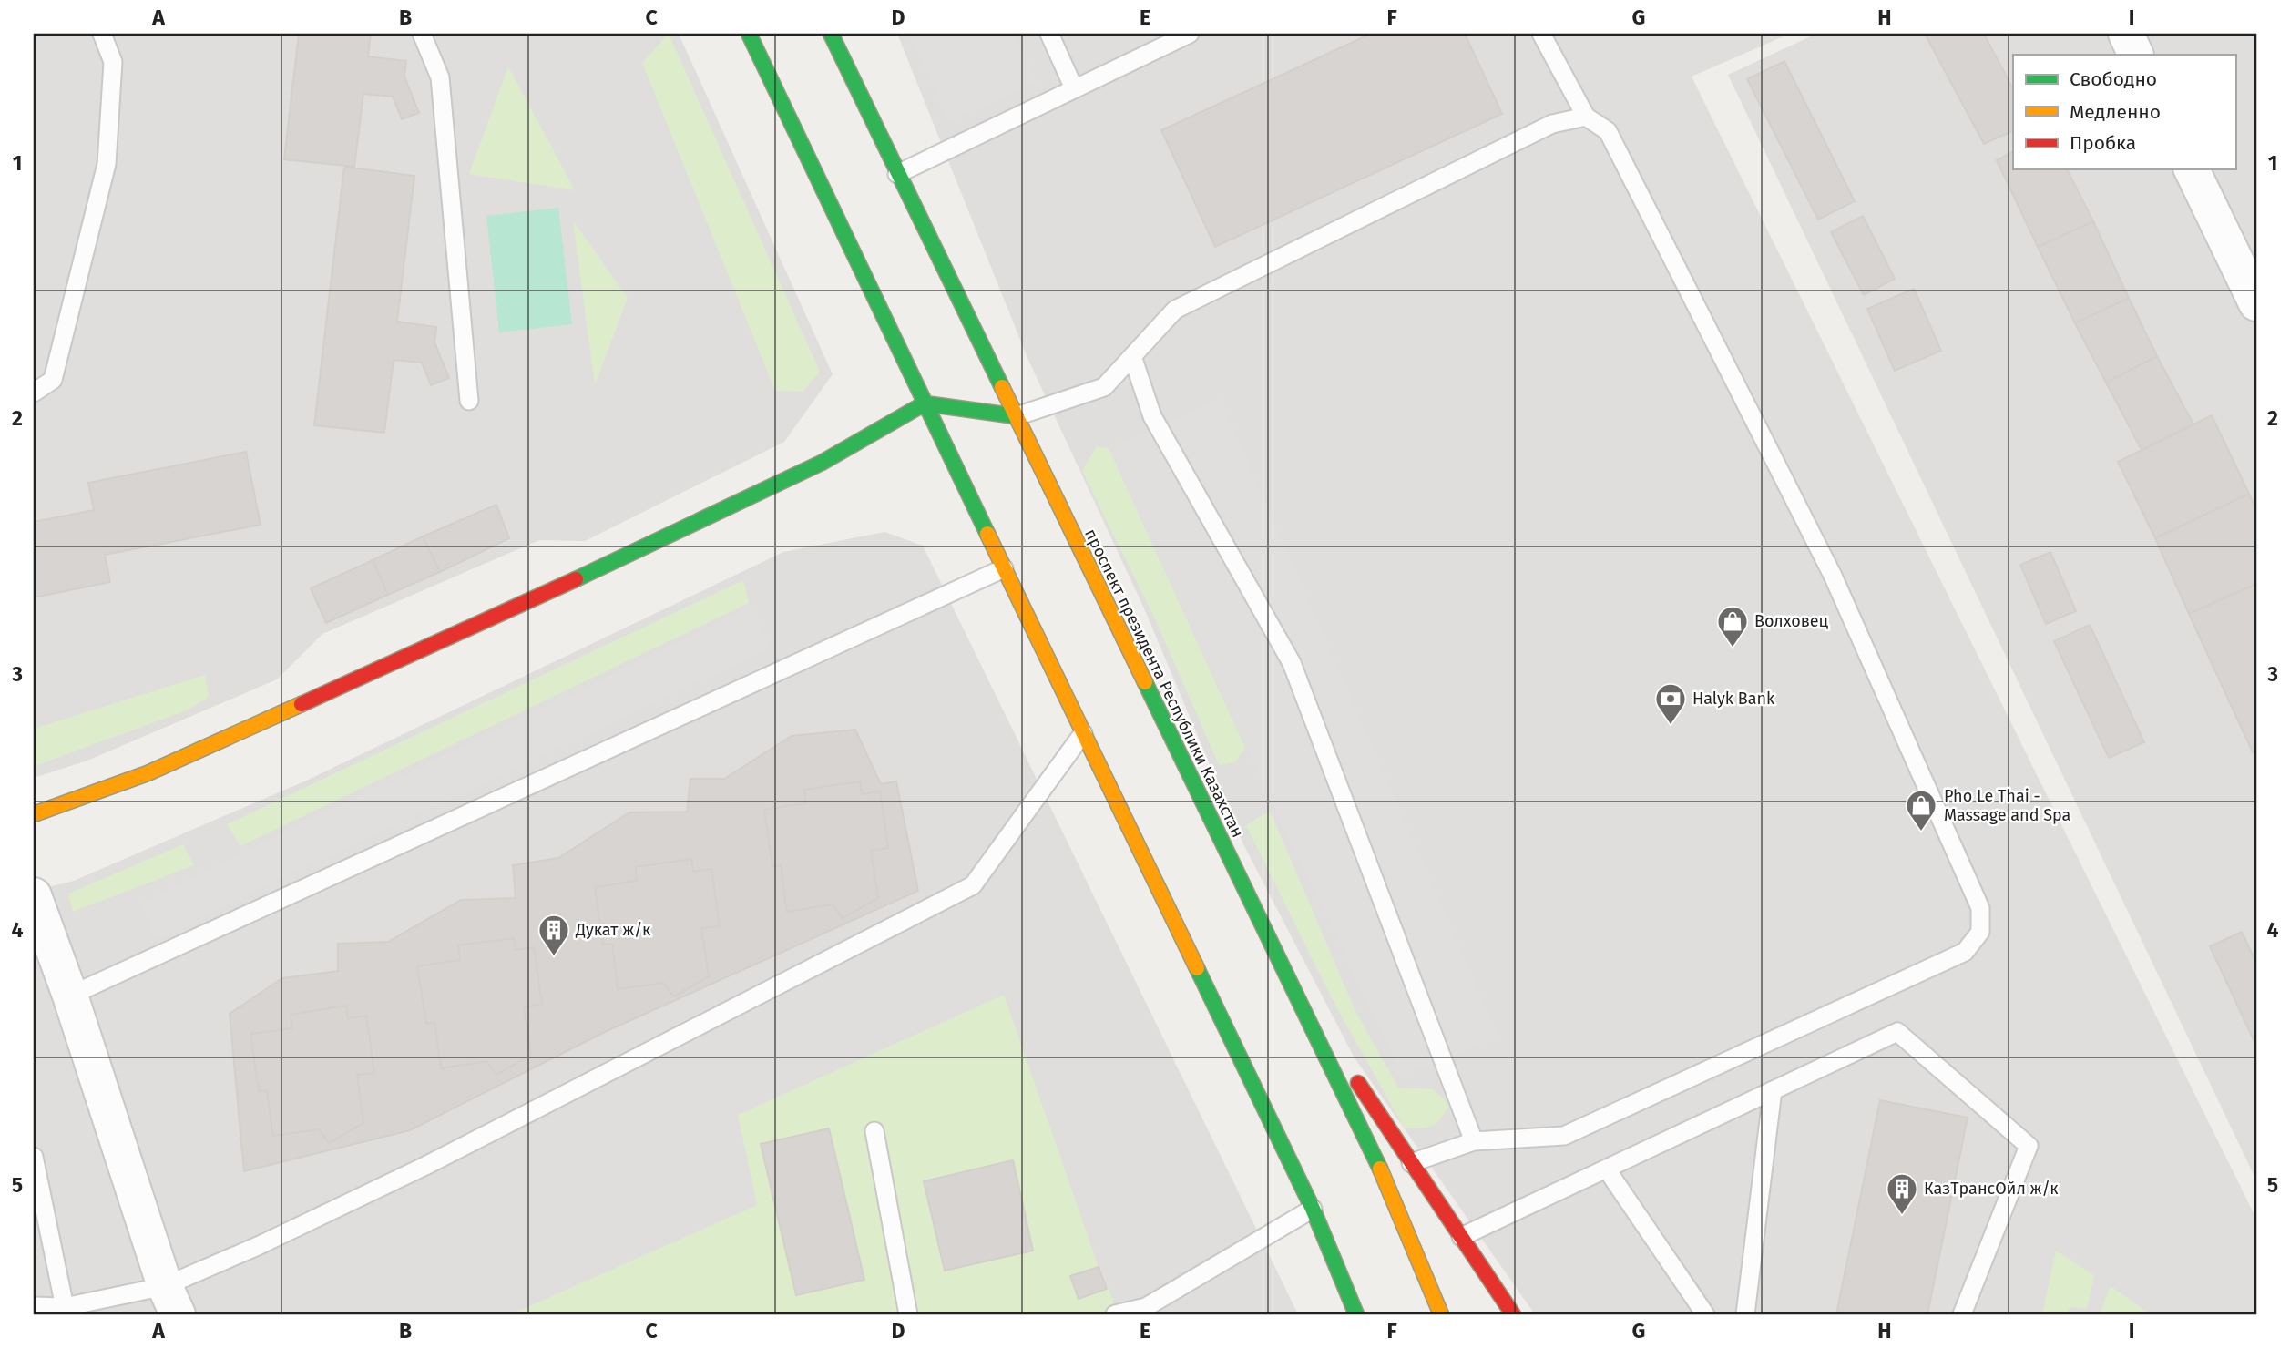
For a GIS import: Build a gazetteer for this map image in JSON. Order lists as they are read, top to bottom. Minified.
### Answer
{"streets":{"main road":["проспект президента Республики Казахстан"]},"places":{"shop":["Волховец","Pho Le Thai - Massage and Spa"],"bank":["Halyk Bank"],"building":["Дукат ж/к","КазТрансОйл ж/к"]},"legend":["Свободно","Медленно","Пробка"],"grid":{"columns":["A","B","C","D","E","F","G","H","I"],"rows":["1","2","3","4","5"]}}
